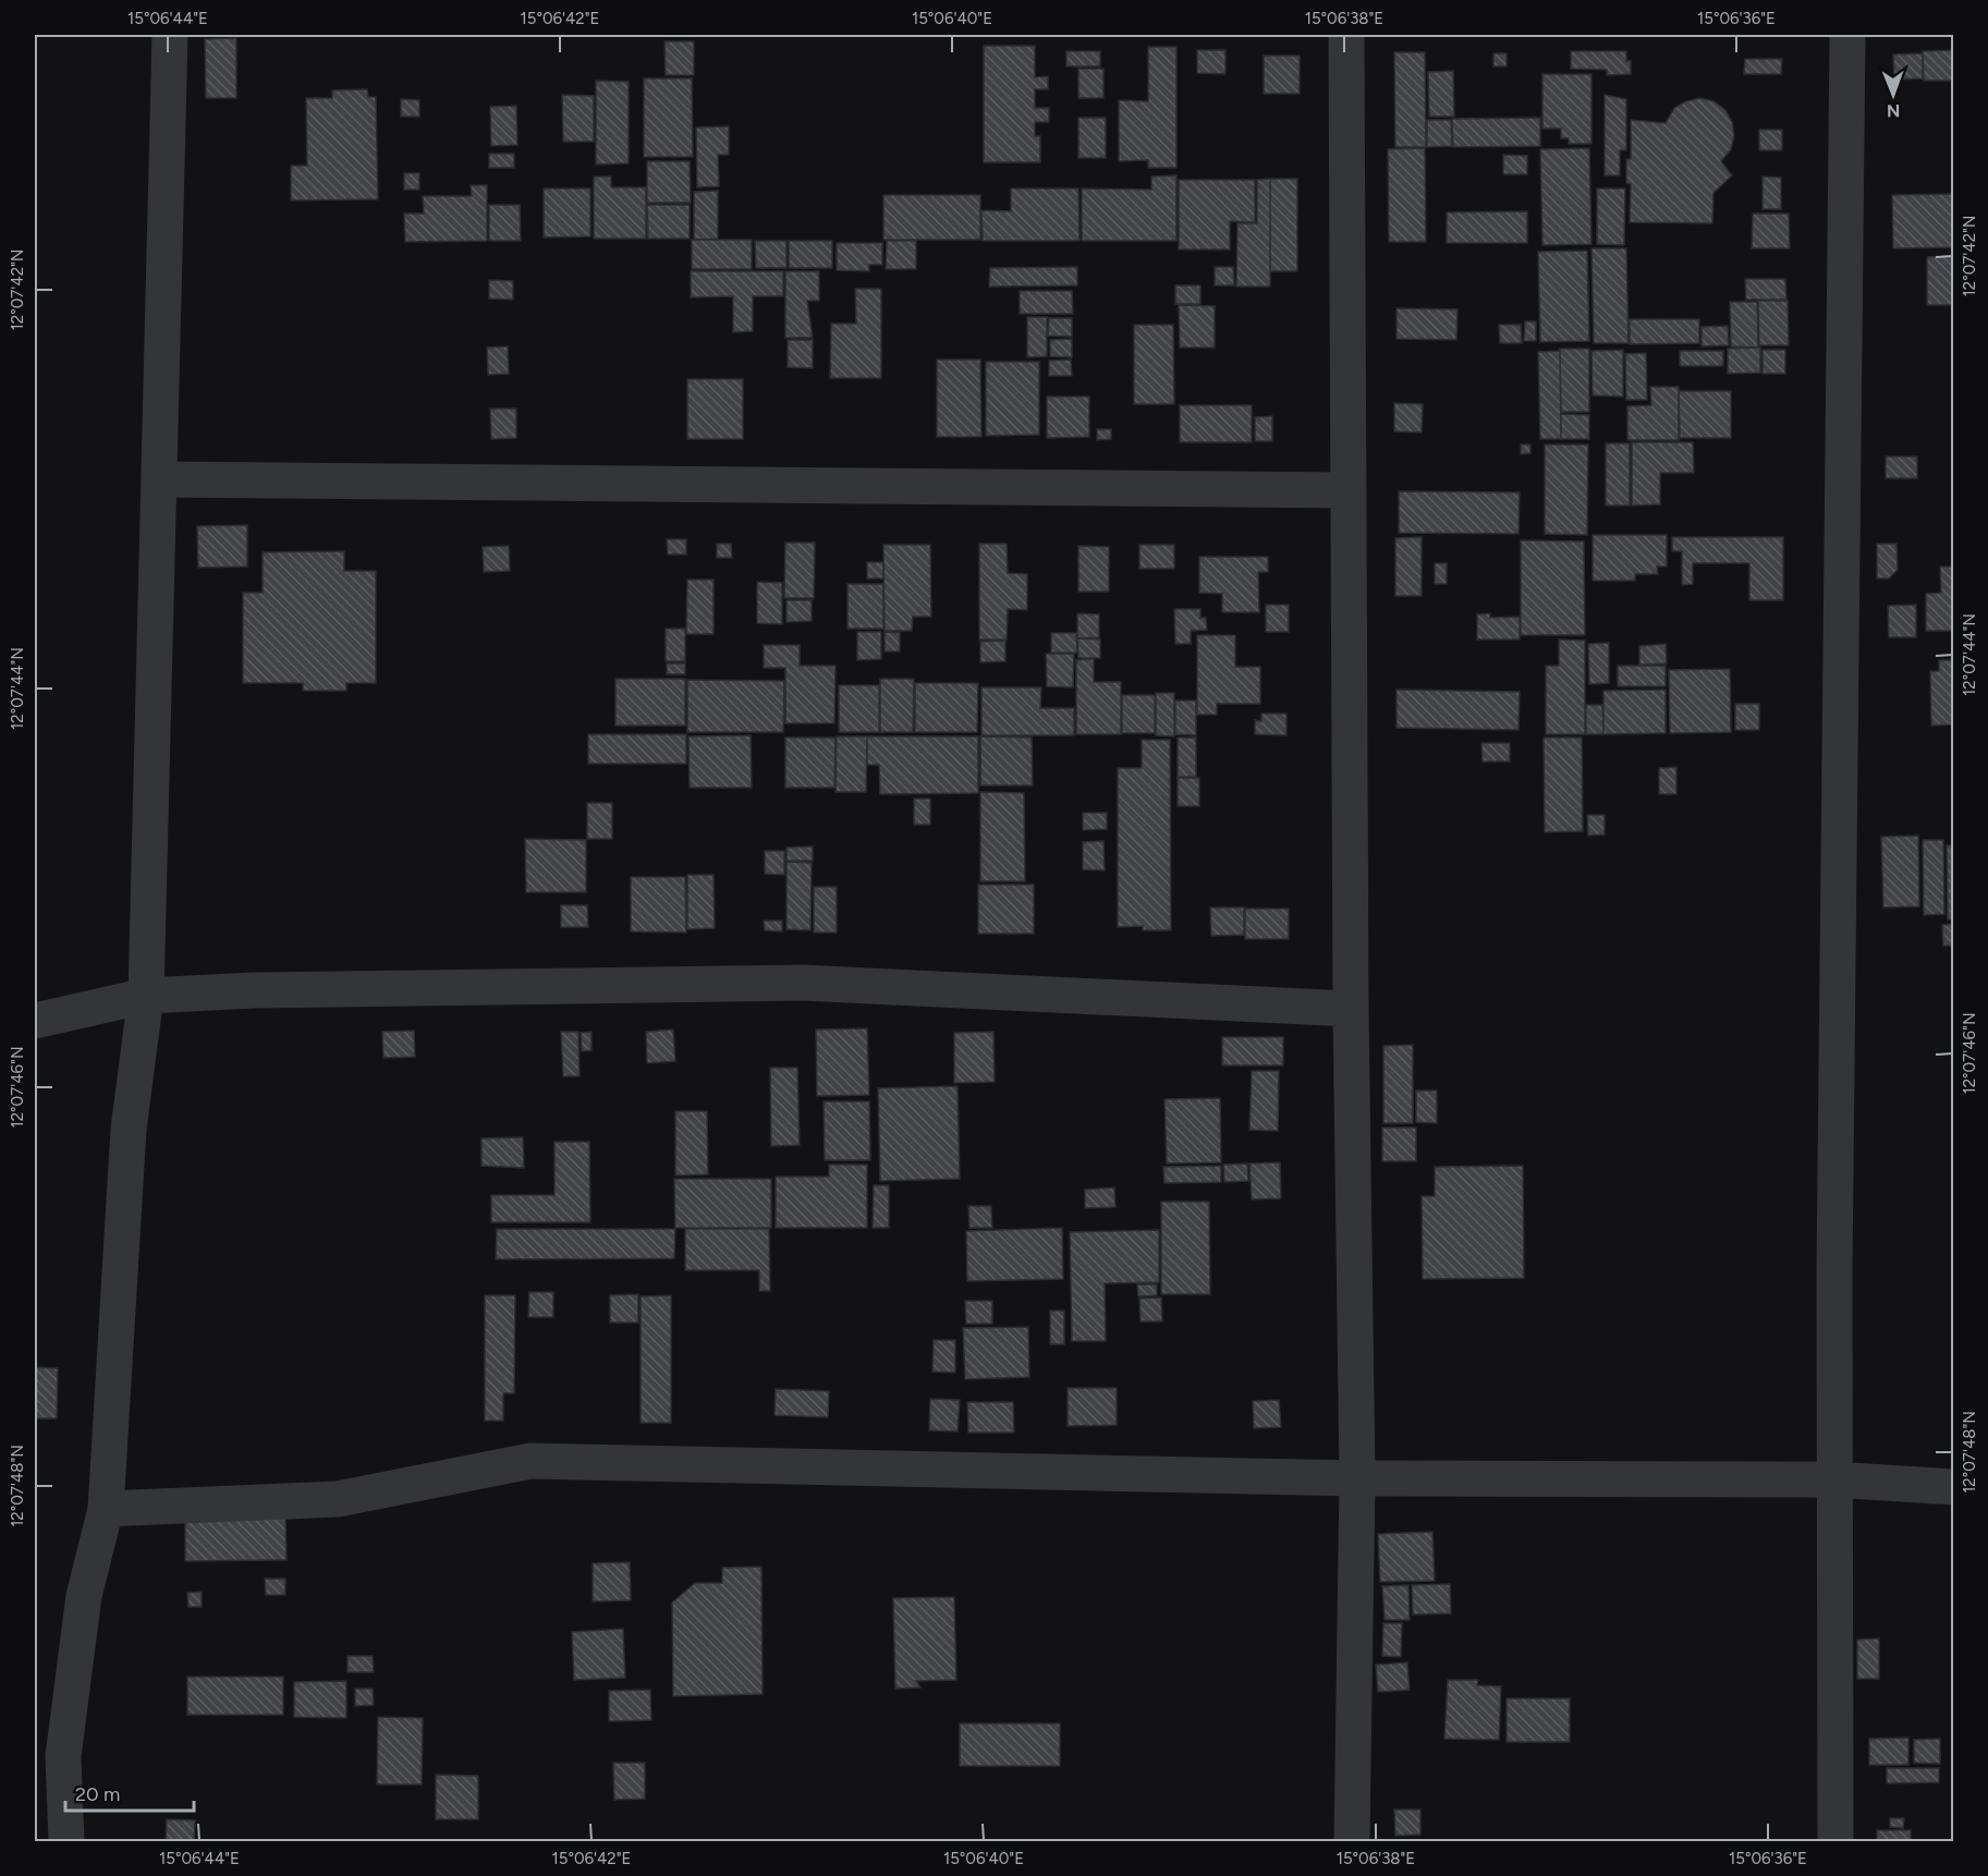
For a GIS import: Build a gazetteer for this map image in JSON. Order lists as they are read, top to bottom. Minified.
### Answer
{"scale_bar":"20 m","north":"bottom","coordinates":["15°06'44\"E","15°06'42\"E","15°06'40\"E","15°06'38\"E","15°06'36\"E","12°07'42\"N","12°07'44\"N","12°07'46\"N","12°07'48\"N"]}
